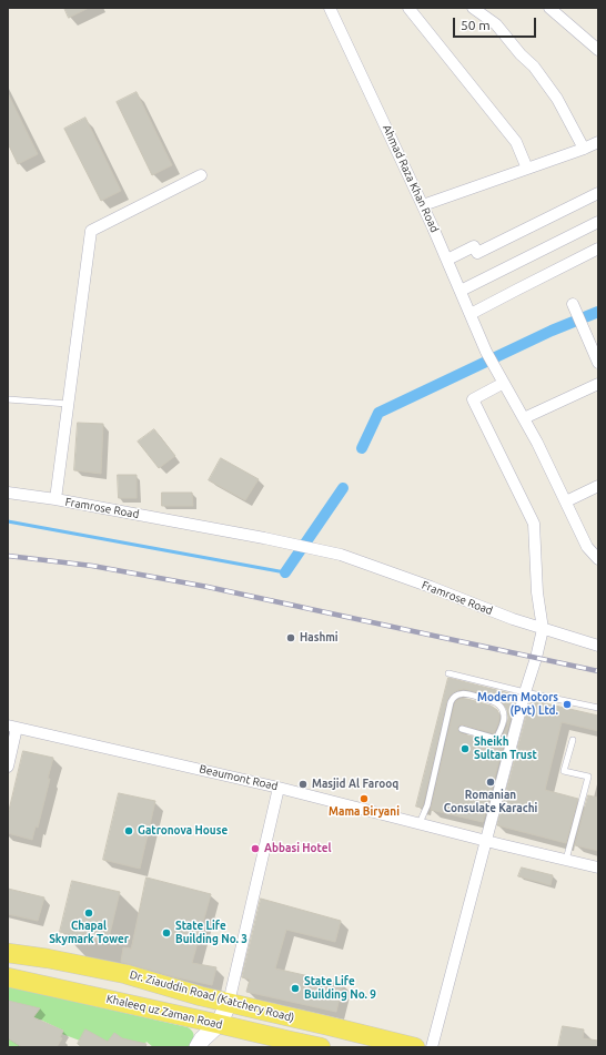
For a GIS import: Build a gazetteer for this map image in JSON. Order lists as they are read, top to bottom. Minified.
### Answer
{"streets":{"main road":["Dr. Ziauddin Road (Katchery Road)","Khaleeq uz Zaman Road"],"street":["Ahmad Raza Khan Road","Framrose Road","Beaumont Road"]},"places":["Hashmi","Modern Motors (Pvt) Ltd.","Sheikh Sultan Trust","Romanian Consulate Karachi","Masjid Al Farooq","Mama Biryani","Gatronova House","Abbasi Hotel","Chapal Skymark Tower","State Life Building No. 3","State Life Building No. 9"],"scale_bar":"50 m"}
